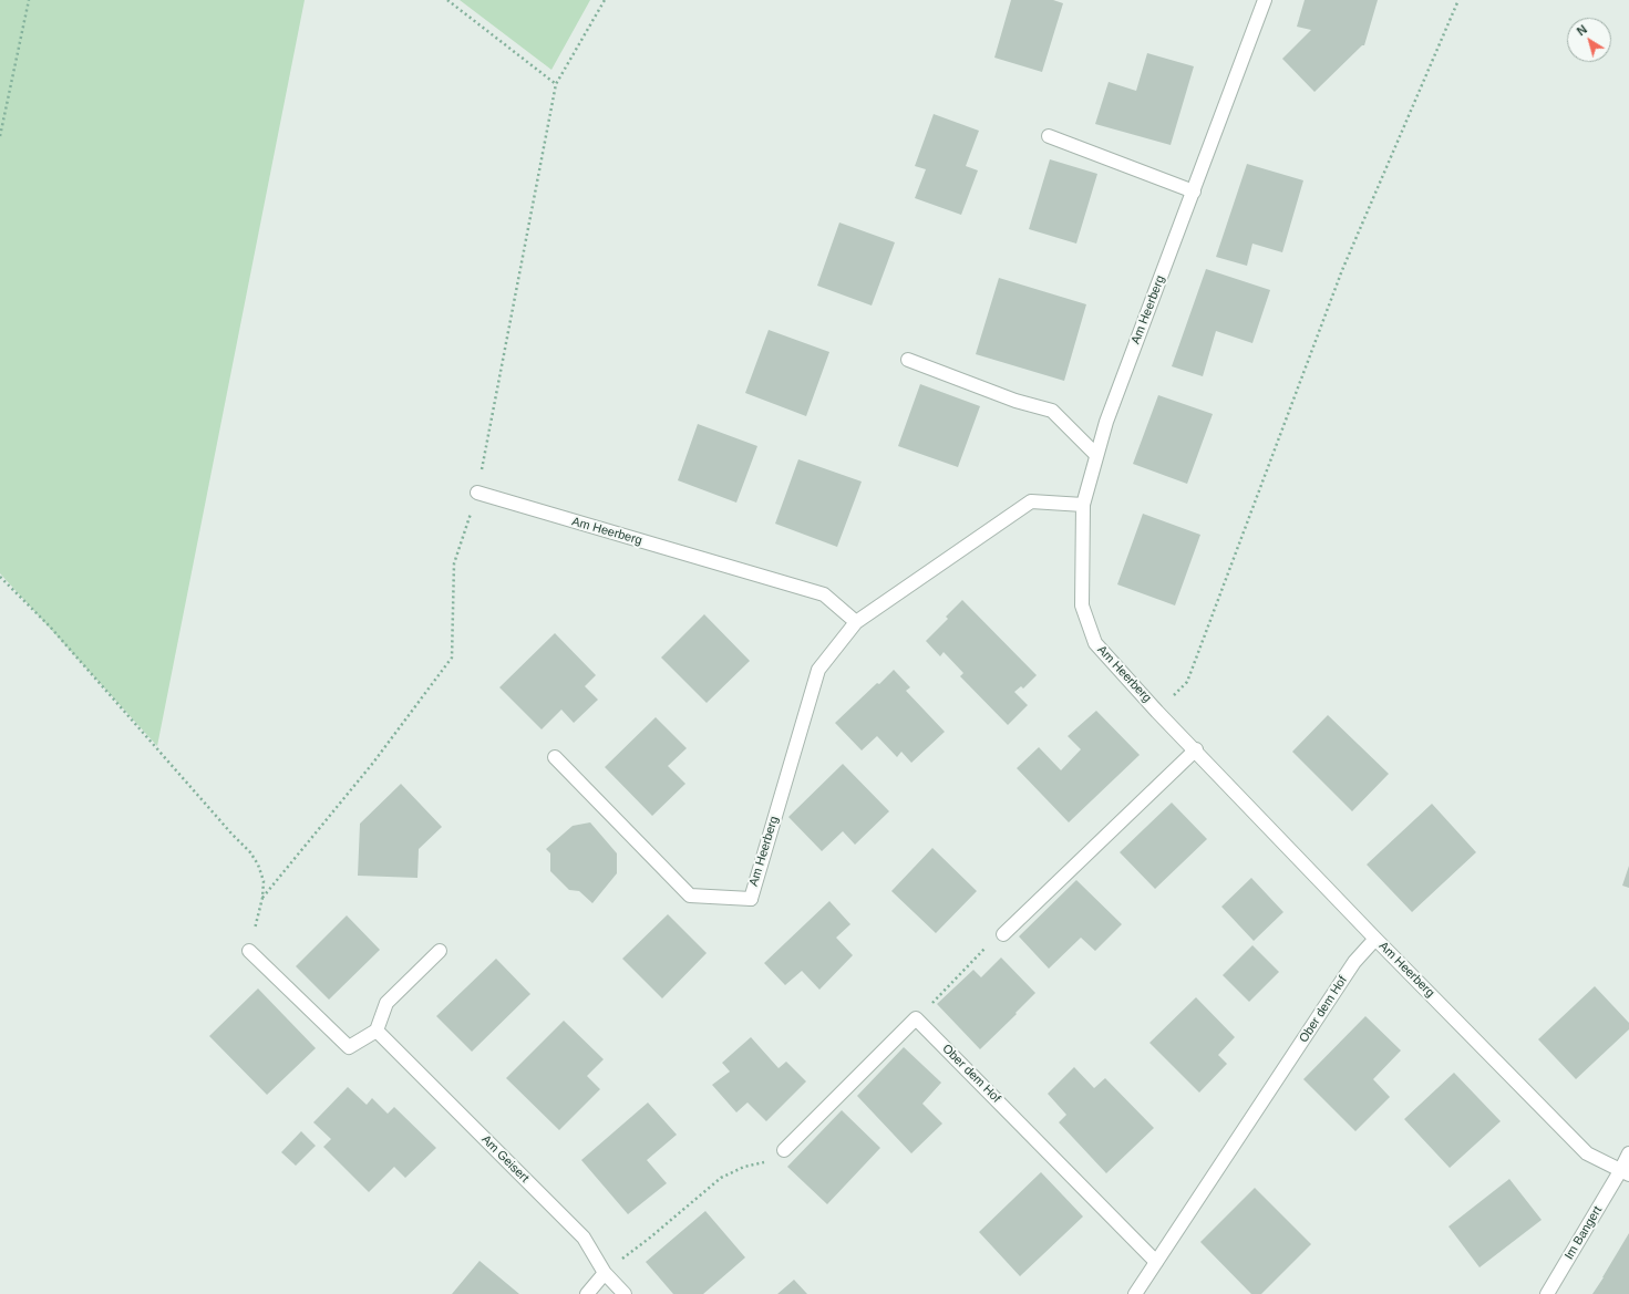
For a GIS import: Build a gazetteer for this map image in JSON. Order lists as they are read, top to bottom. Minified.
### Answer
{"streets":{"street":["Am Heerberg","Ober dem Hof","Am Geisert","Im Bangert"]},"crossings":[["Am Heerberg","Ober dem Hof"],["Am Heerberg","Im Bangert"]],"north":"top left"}
